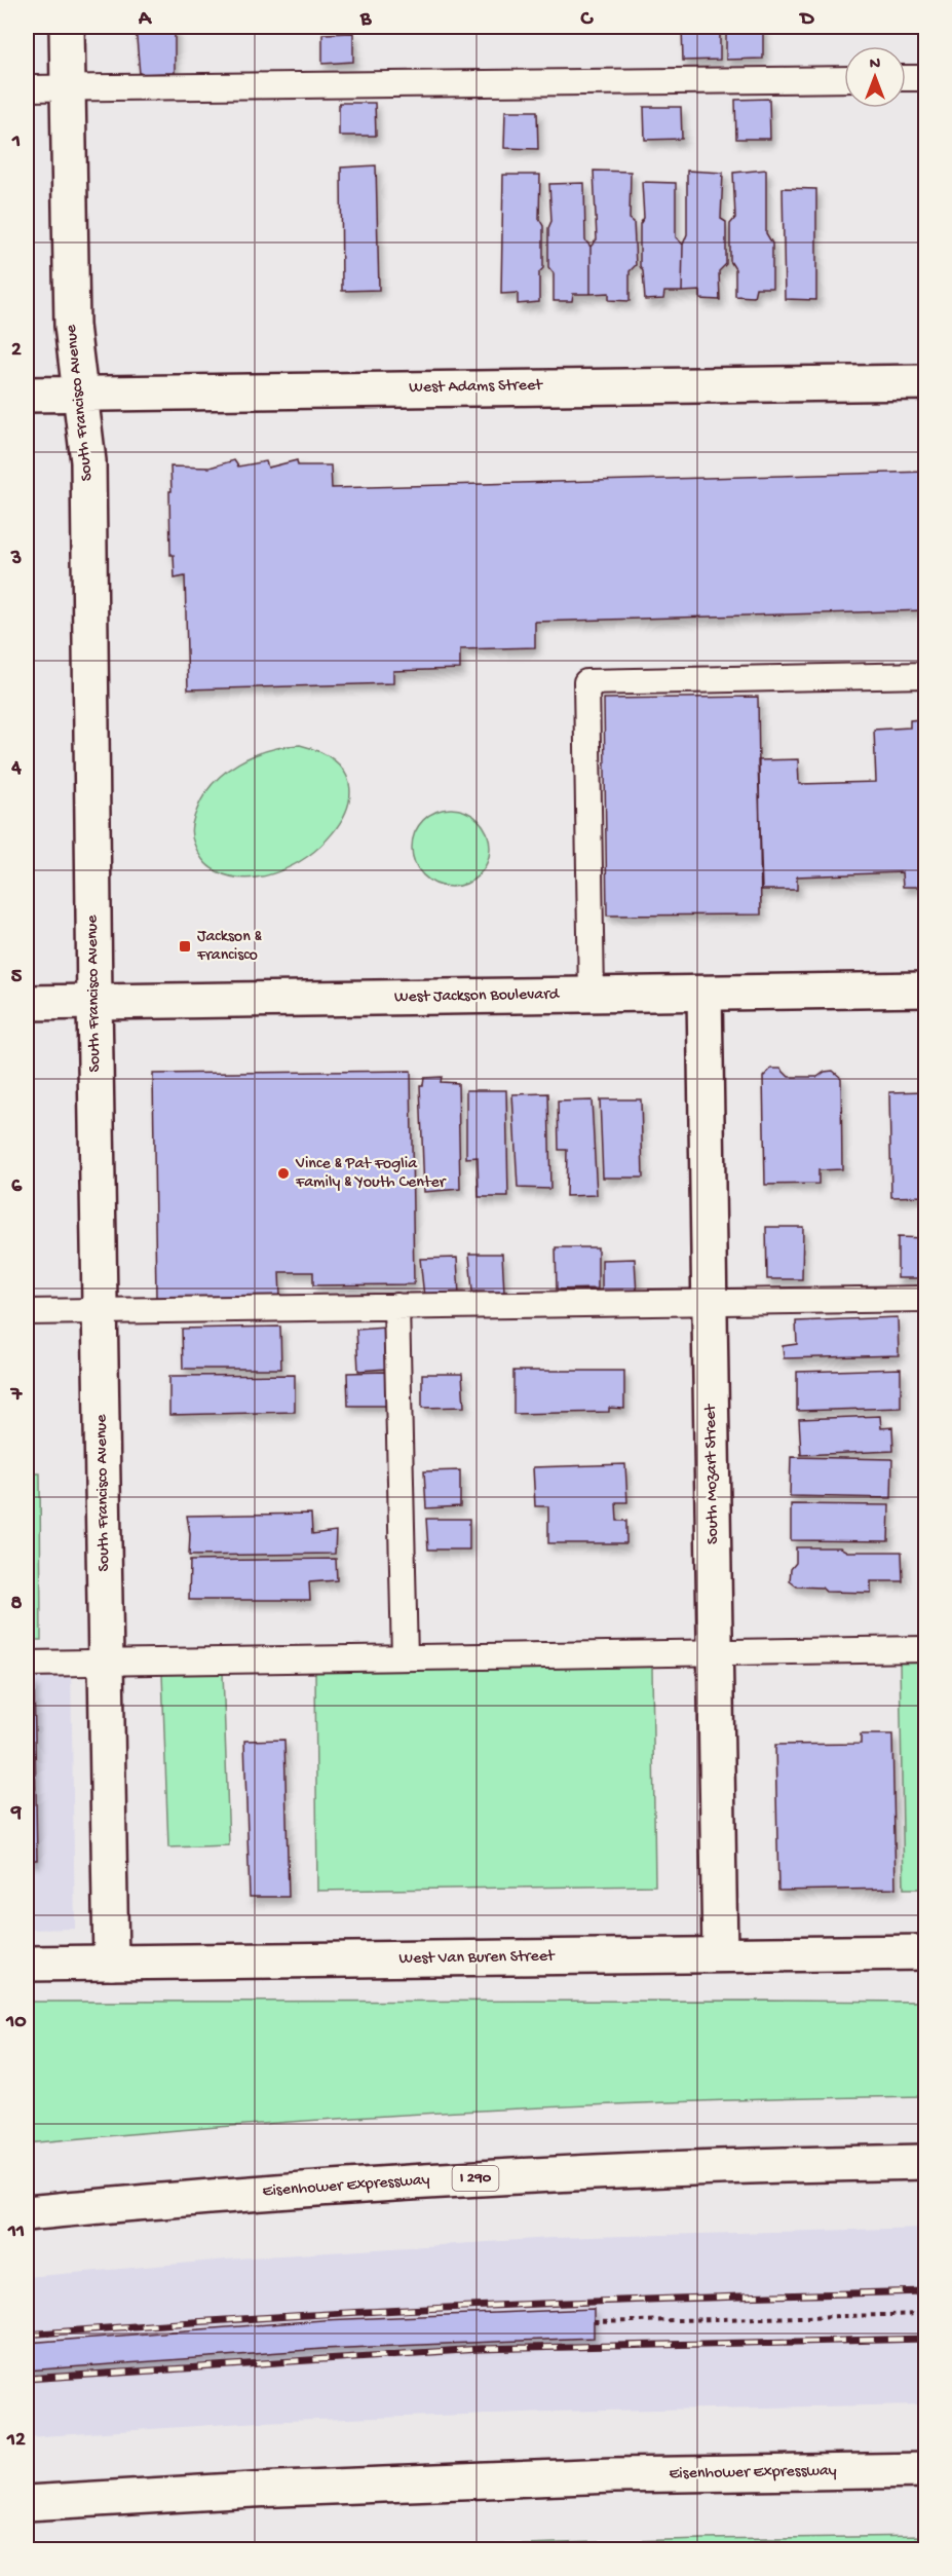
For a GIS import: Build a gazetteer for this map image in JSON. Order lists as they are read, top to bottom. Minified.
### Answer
{"streets":{"main road":["West Adams Street","South Francisco Avenue","West Jackson Boulevard","South Mozart Street","West Van Buren Street","I 290","Eisenhower Expressway"]},"crossings":[["West Adams Street","South Francisco Avenue"],["South Francisco Avenue","West Jackson Boulevard"],["South Francisco Avenue","West Van Buren Street"],["West Jackson Boulevard","South Mozart Street"],["South Mozart Street","West Van Buren Street"]],"places":{"transit":["Jackson & Francisco"],"other":["Vince & Pat Foglia Family & Youth Center"]},"north":"top","grid":{"columns":["A","B","C","D"],"rows":["1","2","3","4","5","6","7","8","9","10","11","12"]}}
